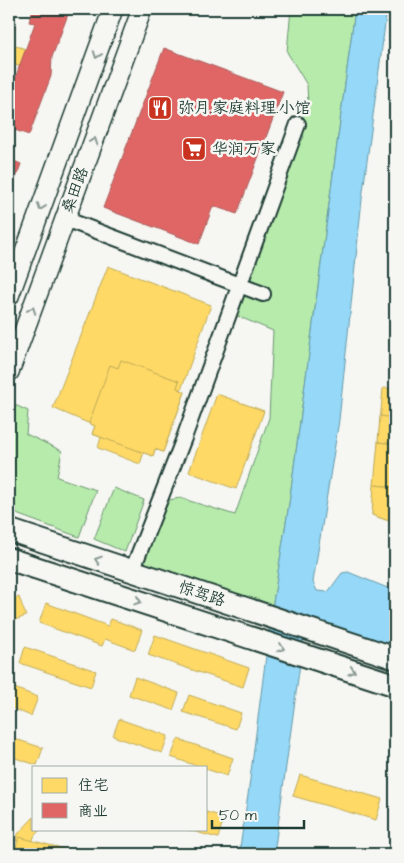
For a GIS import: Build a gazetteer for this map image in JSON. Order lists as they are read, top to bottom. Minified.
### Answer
{"streets":{"main road":["桑田路","惊驾路"]},"places":{"restaurant":["弥月.家庭料理.小馆"],"supermarket":["华润万家"]},"legend":["住宅","商业"],"scale_bar":"50 m"}
